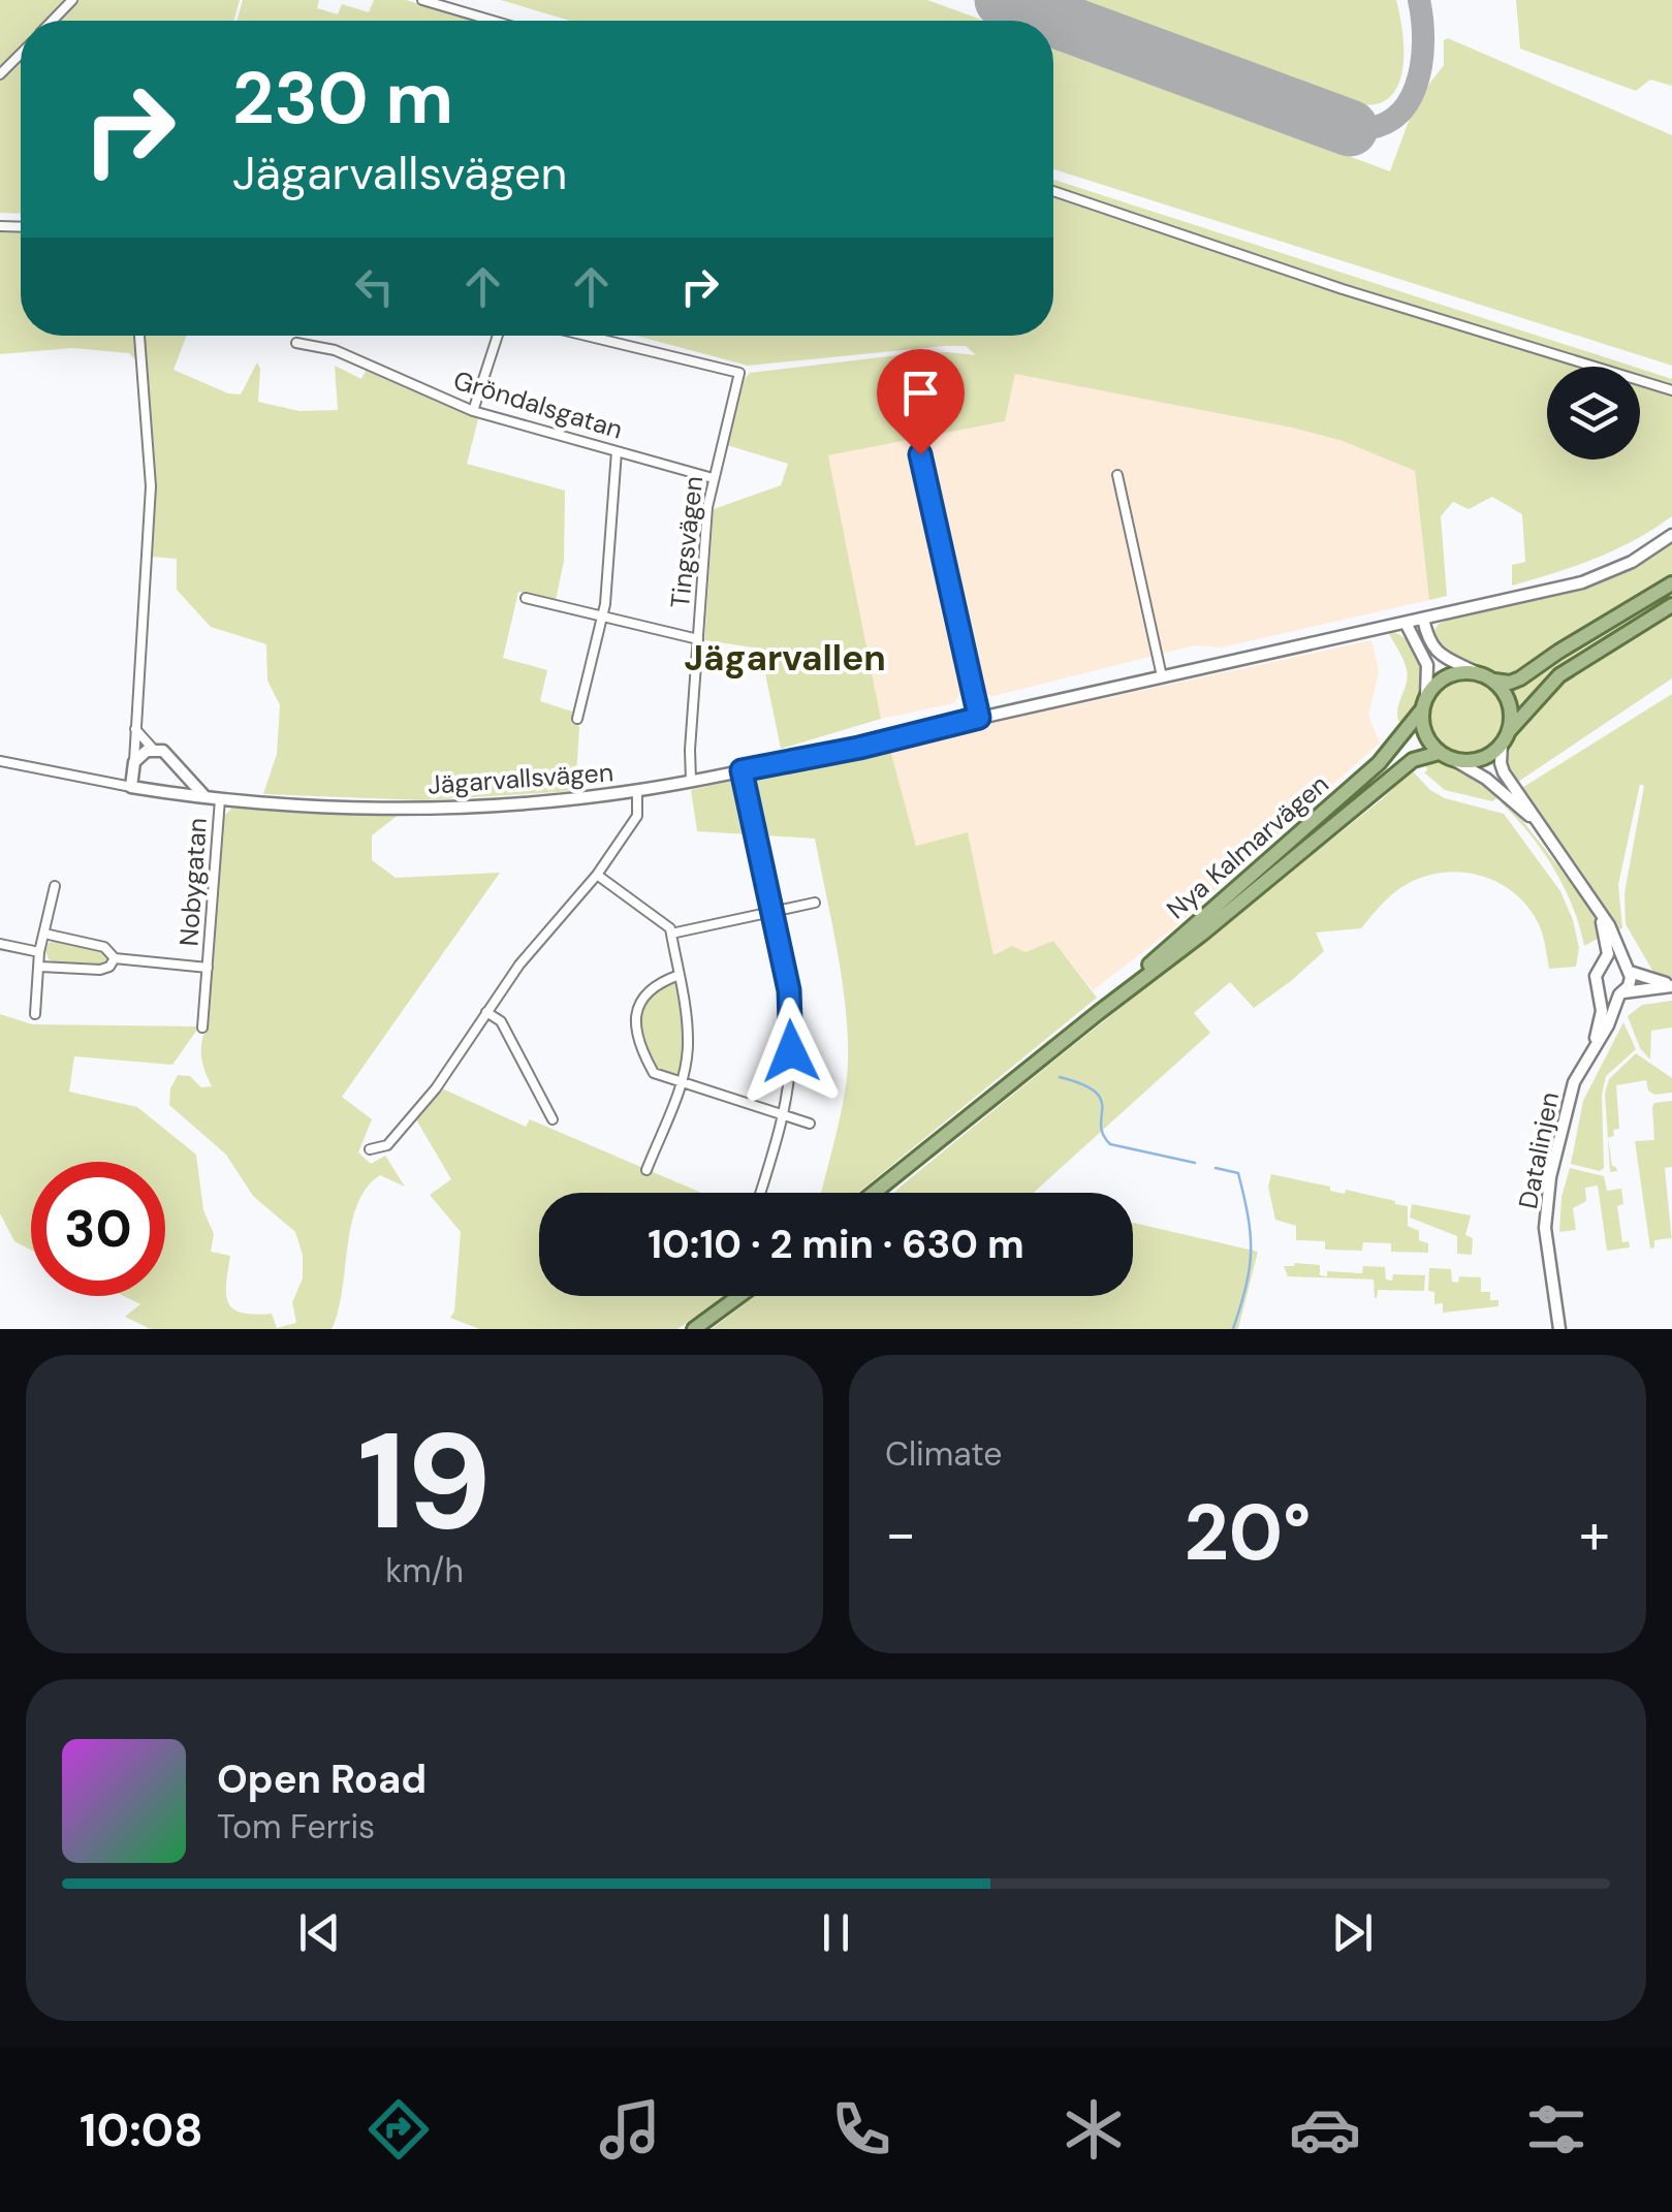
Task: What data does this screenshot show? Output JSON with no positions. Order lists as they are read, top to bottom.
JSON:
{
  "streets": {
    "main road": ["Nya Kalmarvägen"],
    "street": [
      "Gröndalsgatan",
      "Tingsvägen",
      "Jägarvallsvägen",
      "Nobygatan",
      "Datalinjen"
    ]
  },
  "crossings": [
    ["Gröndalsgatan", "Tingsvägen"],
    ["Tingsvägen", "Jägarvallsvägen"],
    ["Jägarvallsvägen", "Nobygatan"]
  ],
  "districts": ["Jägarvallen"],
  "page": {
    "turn": ["230 m", "Jägarvallsvägen"],
    "limit": "30",
    "trip": "10:10 · 2 min · 630 m",
    "tile": [
      ["19", "km/h"],
      "Climate"
    ],
    "heat": ["−", "20°", "+"],
    "song": ["Open Road", "Tom Ferris"],
    "tabs": "10:08"
  }
}
